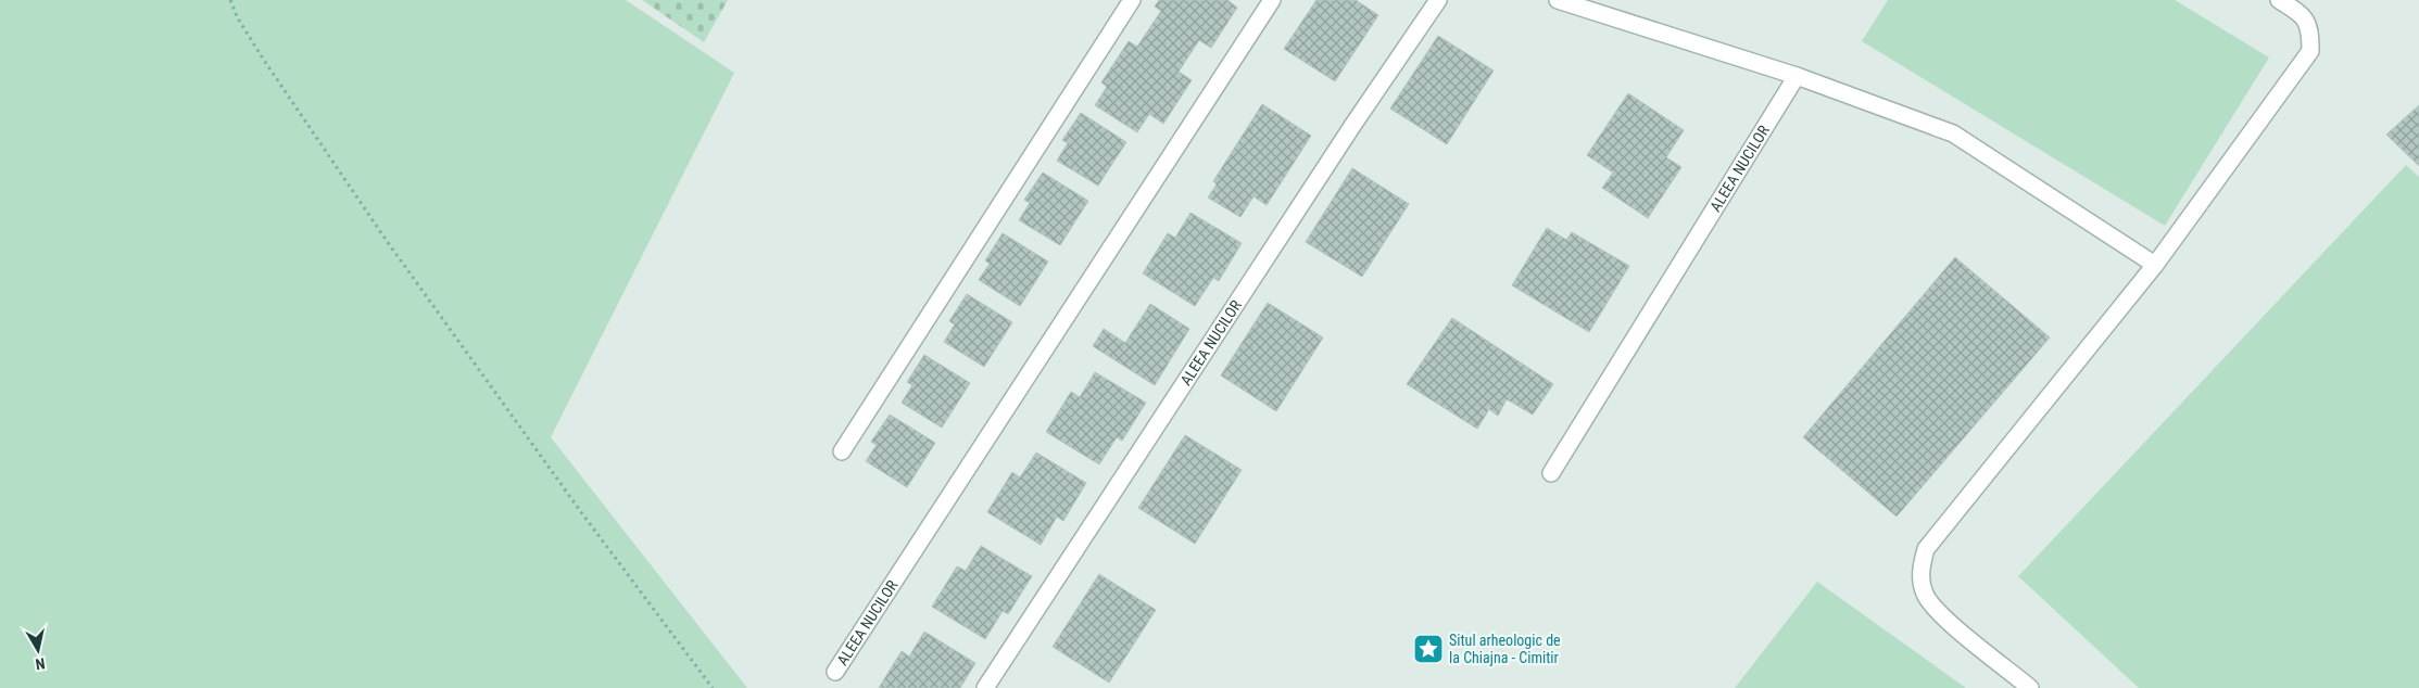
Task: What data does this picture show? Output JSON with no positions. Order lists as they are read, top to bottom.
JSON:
{
  "streets": {
    "street": ["ALEEA NUCILOR"]
  },
  "places": {
    "place": ["Situl arheologic de la Chiajna - Cimitir"]
  },
  "north": "bottom"
}
